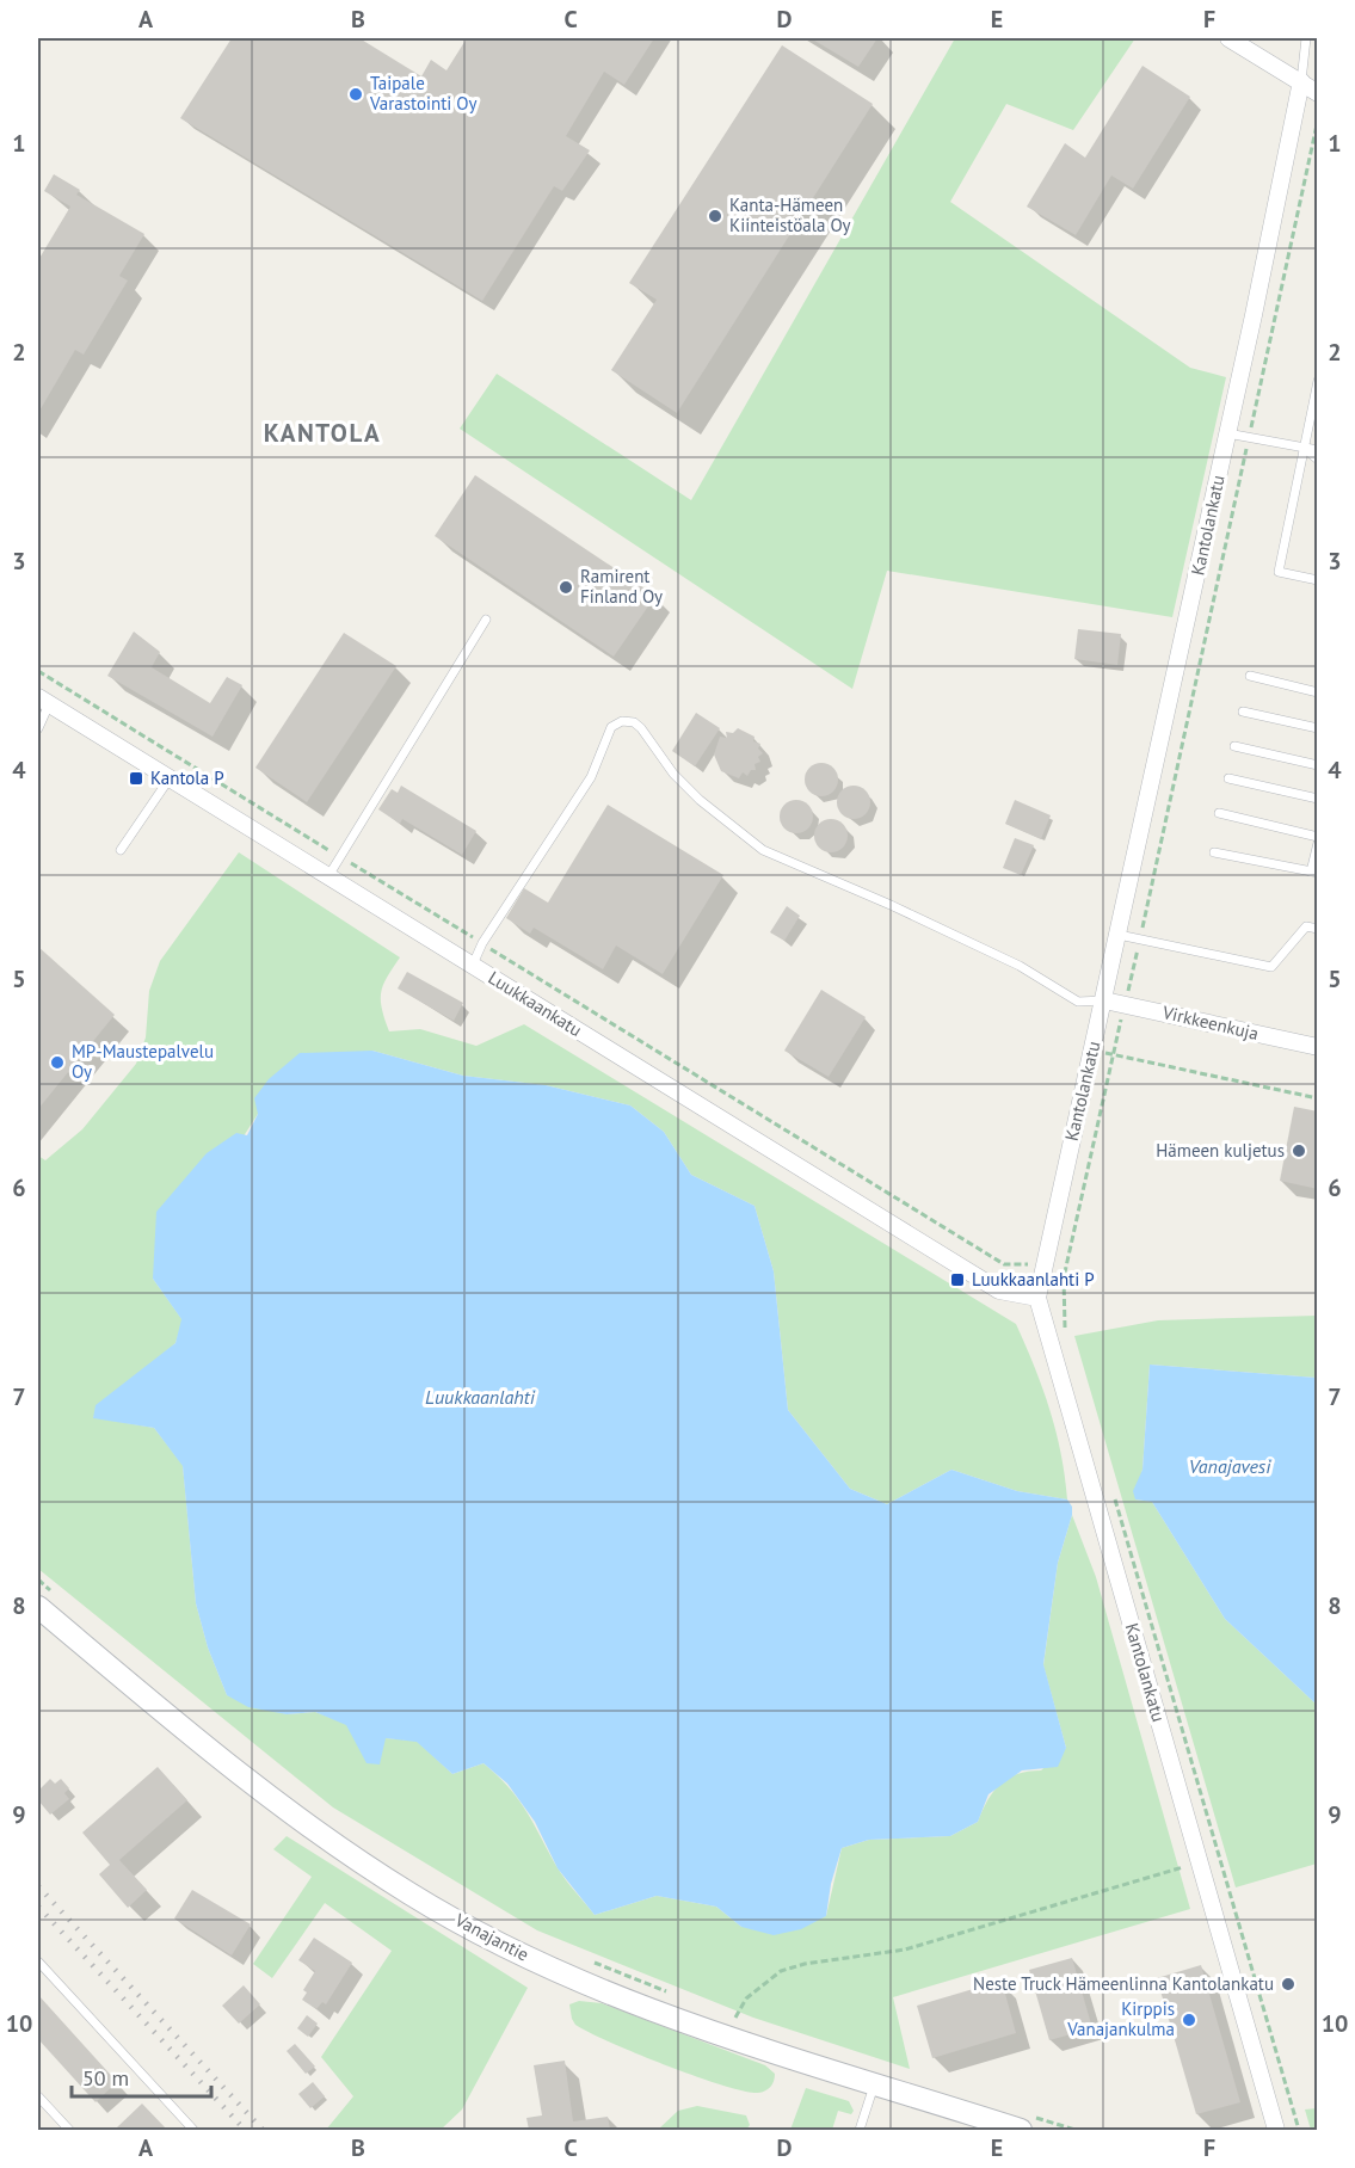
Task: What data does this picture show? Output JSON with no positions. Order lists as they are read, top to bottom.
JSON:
{
  "streets": {
    "street": [
      "Kantolankatu",
      "Luukkaankatu",
      "Virkkeenkuja",
      "Vanajantie"
    ]
  },
  "crossings": [
    ["Kantolankatu", "Luukkaankatu"],
    ["Kantolankatu", "Virkkeenkuja"]
  ],
  "districts": ["KANTOLA"],
  "water": ["Luukkaanlahti", "Vanajavesi"],
  "places": {
    "other": [
      "Taipale Varastointi Oy",
      "Kanta-Hämeen Kiinteistöala Oy",
      "Ramirent Finland Oy",
      "MP-Maustepalvelu Oy",
      "Hämeen kuljetus",
      "Neste Truck Hämeenlinna Kantolankatu",
      "Kirppis Vanajankulma"
    ],
    "transit": ["Kantola P", "Luukkaanlahti P"]
  },
  "scale_bar": "50 m",
  "grid": {
    "columns": [
      "A",
      "B",
      "C",
      "D",
      "E",
      "F"
    ],
    "rows": [
      "1",
      "2",
      "3",
      "4",
      "5",
      "6",
      "7",
      "8",
      "9",
      "10"
    ]
  }
}
